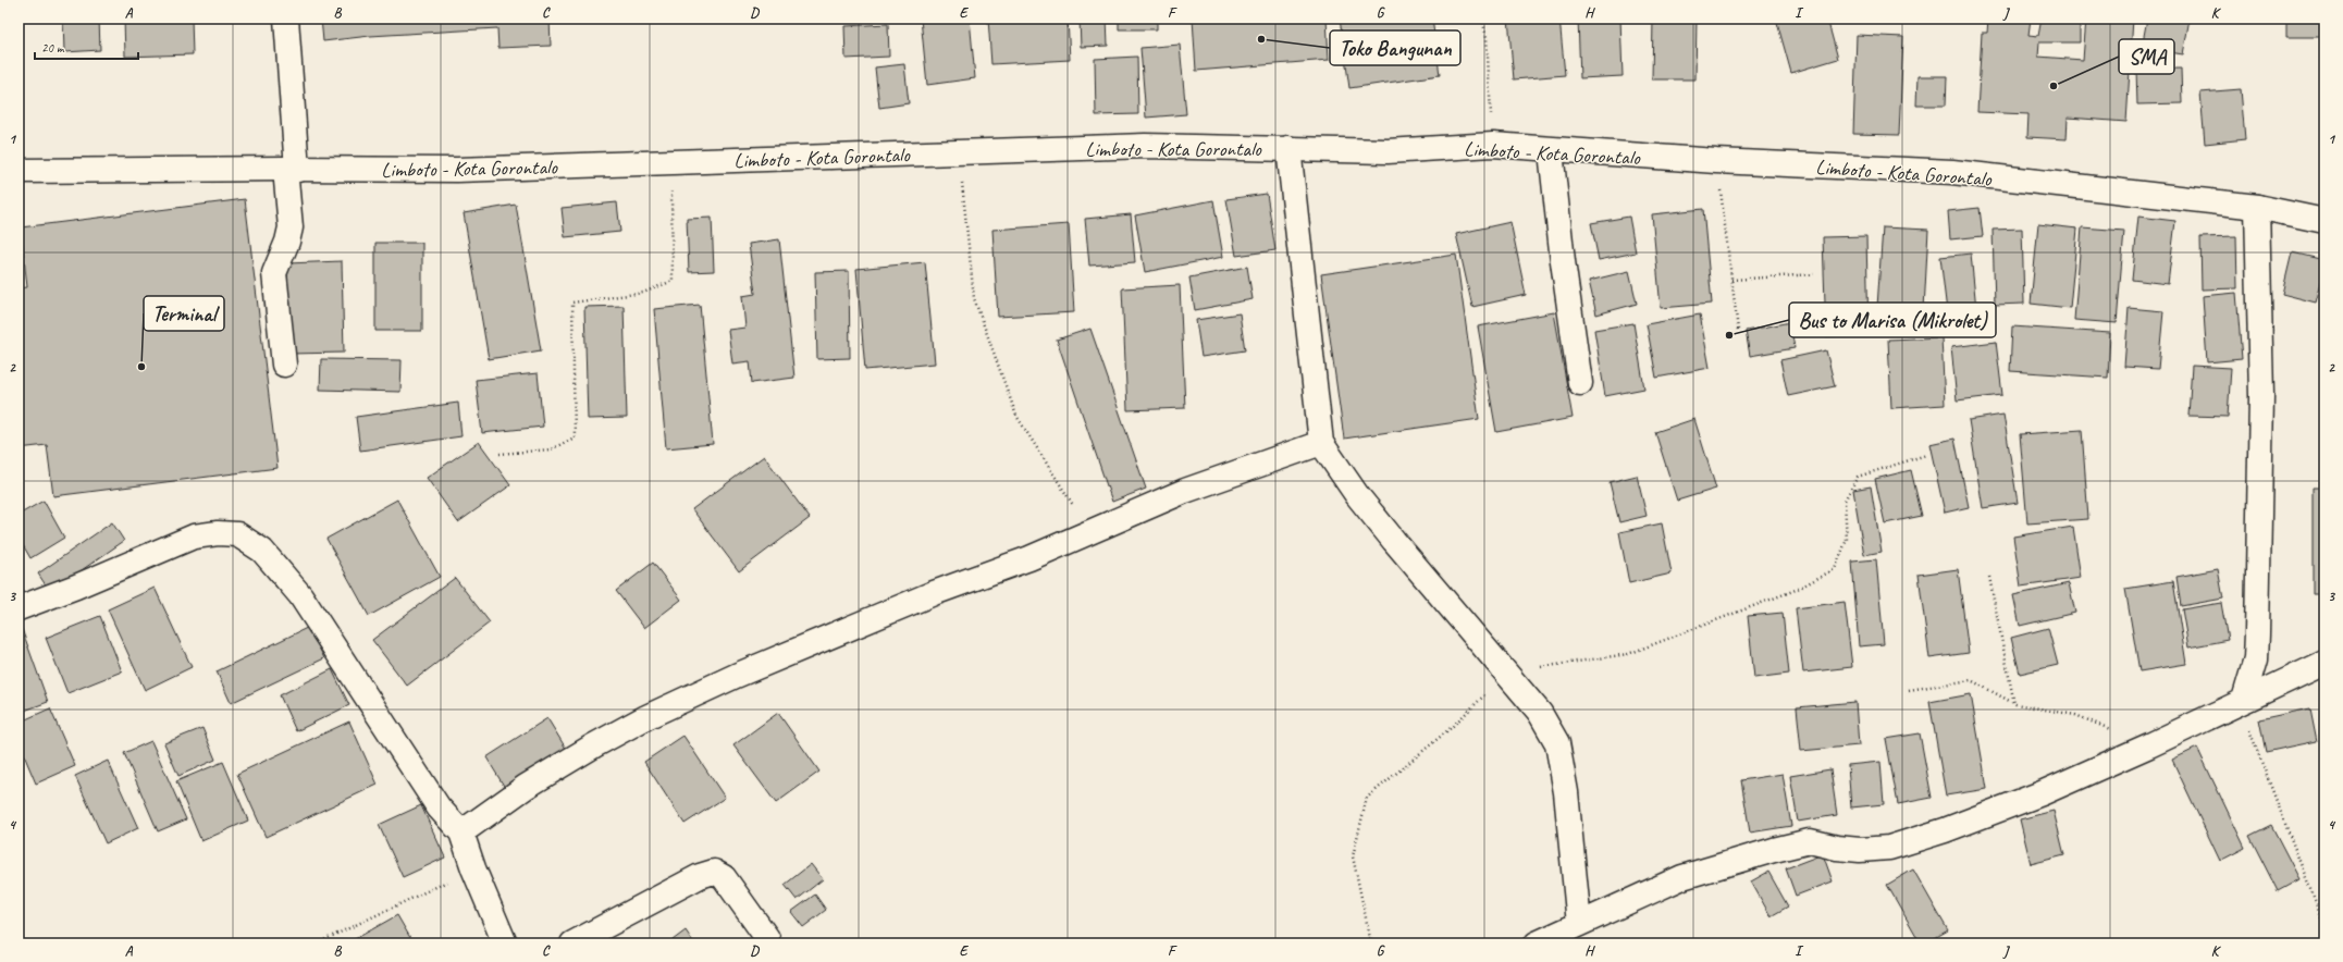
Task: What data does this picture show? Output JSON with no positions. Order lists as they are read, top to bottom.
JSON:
{
  "streets": {
    "main road": ["Limboto - Kota Gorontalo"]
  },
  "places": [
    "Toko Bangunan",
    "SMA",
    "Bus to Marisa (Mikrolet)",
    "Terminal"
  ],
  "scale_bar": "20 m",
  "grid": {
    "columns": [
      "A",
      "B",
      "C",
      "D",
      "E",
      "F",
      "G",
      "H",
      "I",
      "J",
      "K"
    ],
    "rows": [
      "1",
      "2",
      "3",
      "4"
    ]
  }
}
